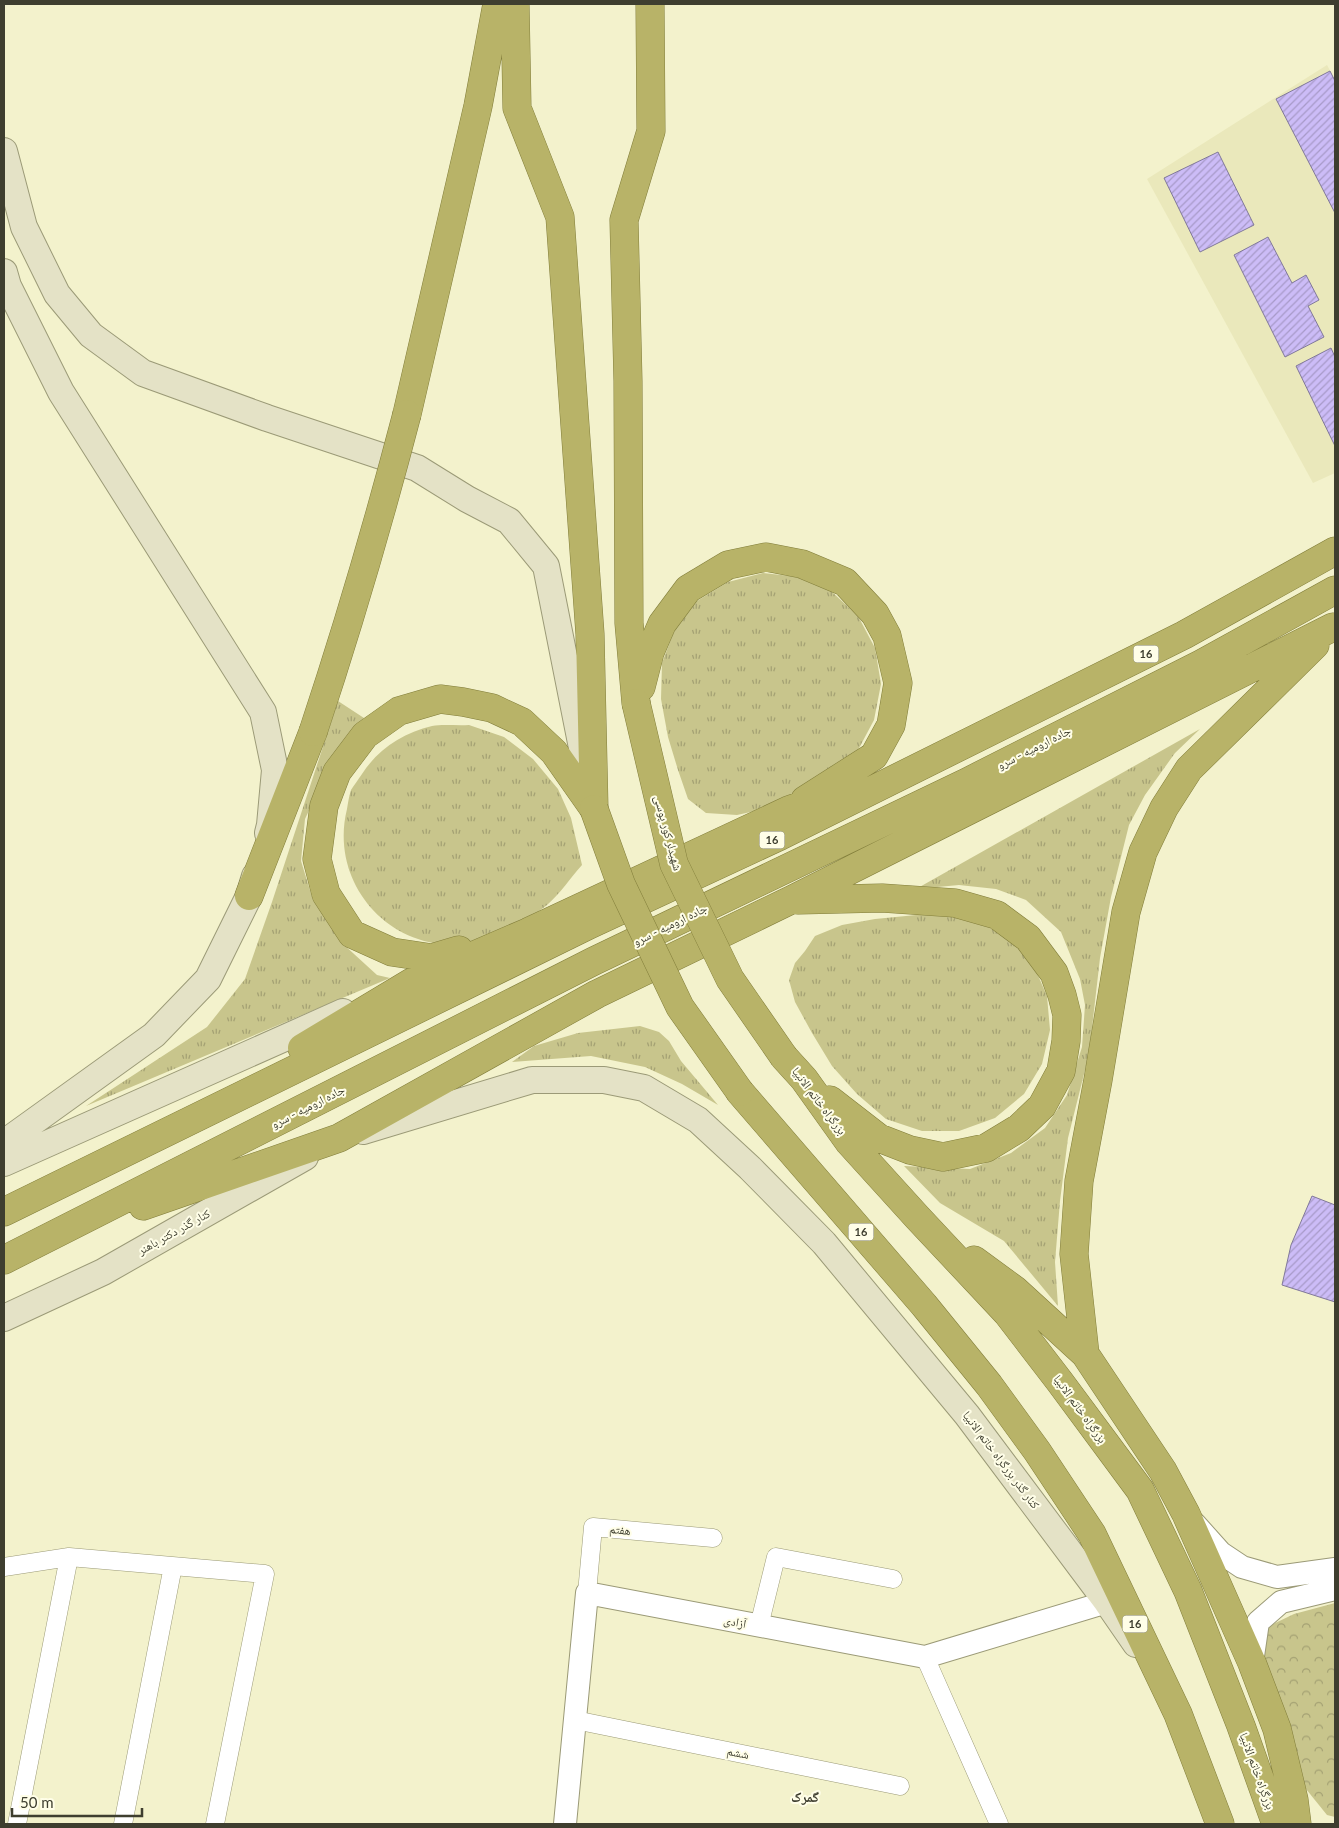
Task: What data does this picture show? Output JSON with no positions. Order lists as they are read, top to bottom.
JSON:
{
  "streets": {
    "highway": [
      "16",
      "جاده ارومیه - سرو",
      "شهیدلر کور پوسی",
      "بزرگراه خاتم الانبیا"
    ],
    "main road": ["کنار گذر دکتر باهنر", "کنار گذر بزرگراه خاتم الانبیا"],
    "street": ["هفتم", "آزادی", "ششم"]
  },
  "crossings": [
    ["16", "کنار گذر بزرگراه خاتم الانبیا"],
    ["شهیدلر کور پوسی", "بزرگراه خاتم الانبیا"],
    ["کنار گذر دکتر باهنر", "کنار گذر بزرگراه خاتم الانبیا"],
    ["کنار گذر بزرگراه خاتم الانبیا", "آزادی"],
    ["هفتم", "آزادی"]
  ],
  "districts": ["گمرک"],
  "scale_bar": "50 m"
}
